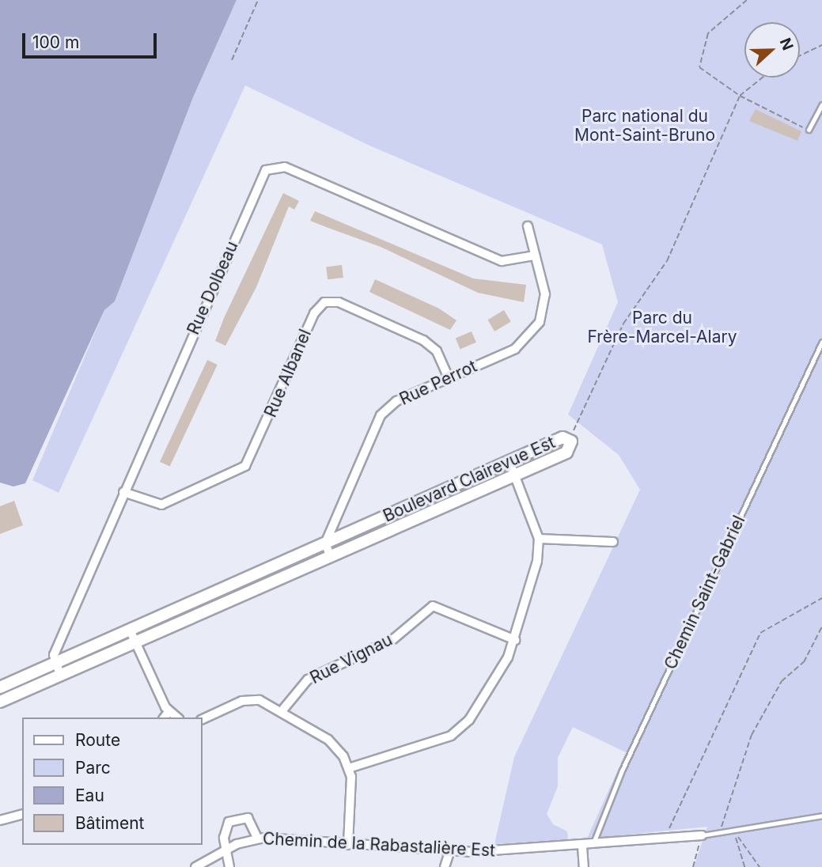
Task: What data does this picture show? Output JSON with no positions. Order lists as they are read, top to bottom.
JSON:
{
  "streets": {
    "street": [
      "Rue Dolbeau",
      "Rue Albanel",
      "Rue Perrot",
      "Boulevard Clairevue Est",
      "Rue Vignau",
      "Chemin de la Rabastalière Est"
    ],
    "lane": ["Chemin Saint-Gabriel"]
  },
  "crossings": [
    ["Rue Dolbeau", "Rue Albanel"],
    ["Rue Dolbeau", "Rue Perrot"],
    ["Rue Dolbeau", "Boulevard Clairevue Est"],
    ["Rue Albanel", "Rue Perrot"],
    ["Rue Perrot", "Boulevard Clairevue Est"],
    ["Chemin Saint-Gabriel", "Chemin de la Rabastalière Est"]
  ],
  "parks": ["Parc national du Mont-Saint-Bruno", "Parc du Frère-Marcel-Alary"],
  "legend": [
    "Route",
    "Parc",
    "Eau",
    "Bâtiment"
  ],
  "scale_bar": "100 m",
  "north": "right"
}
